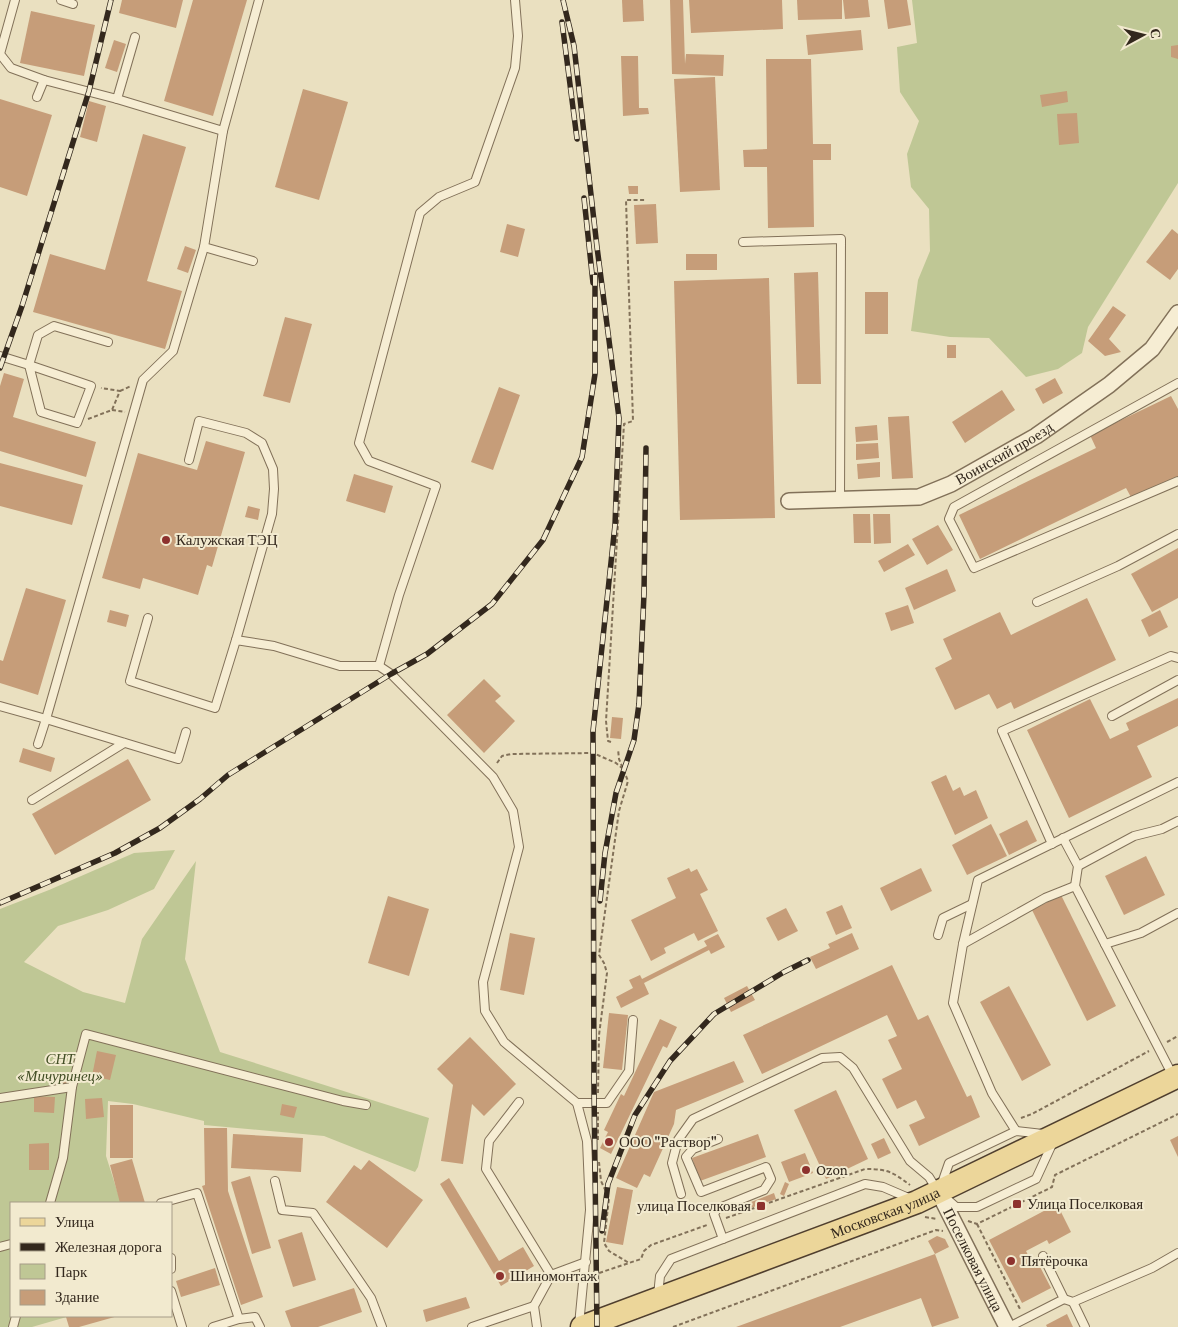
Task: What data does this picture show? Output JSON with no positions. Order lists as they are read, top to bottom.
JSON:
{
  "streets": {
    "main road": ["Московская улица"],
    "street": ["Воинский проезд", "Поселковая улица"]
  },
  "crossings": [
    ["Московская улица", "Поселковая улица"]
  ],
  "parks": ["СНТ «Мичуринец»"],
  "places": {
    "other": [
      "Калужская ТЭЦ",
      "ООО \"Раствор\"",
      "Ozon",
      "Пятёрочка",
      "Шиномонтаж"
    ],
    "transit": ["Улица Поселковая", "улица Поселковая"]
  },
  "legend": [
    "Улица",
    "Железная дорога",
    "Парк",
    "Здание"
  ],
  "north": "right"
}
